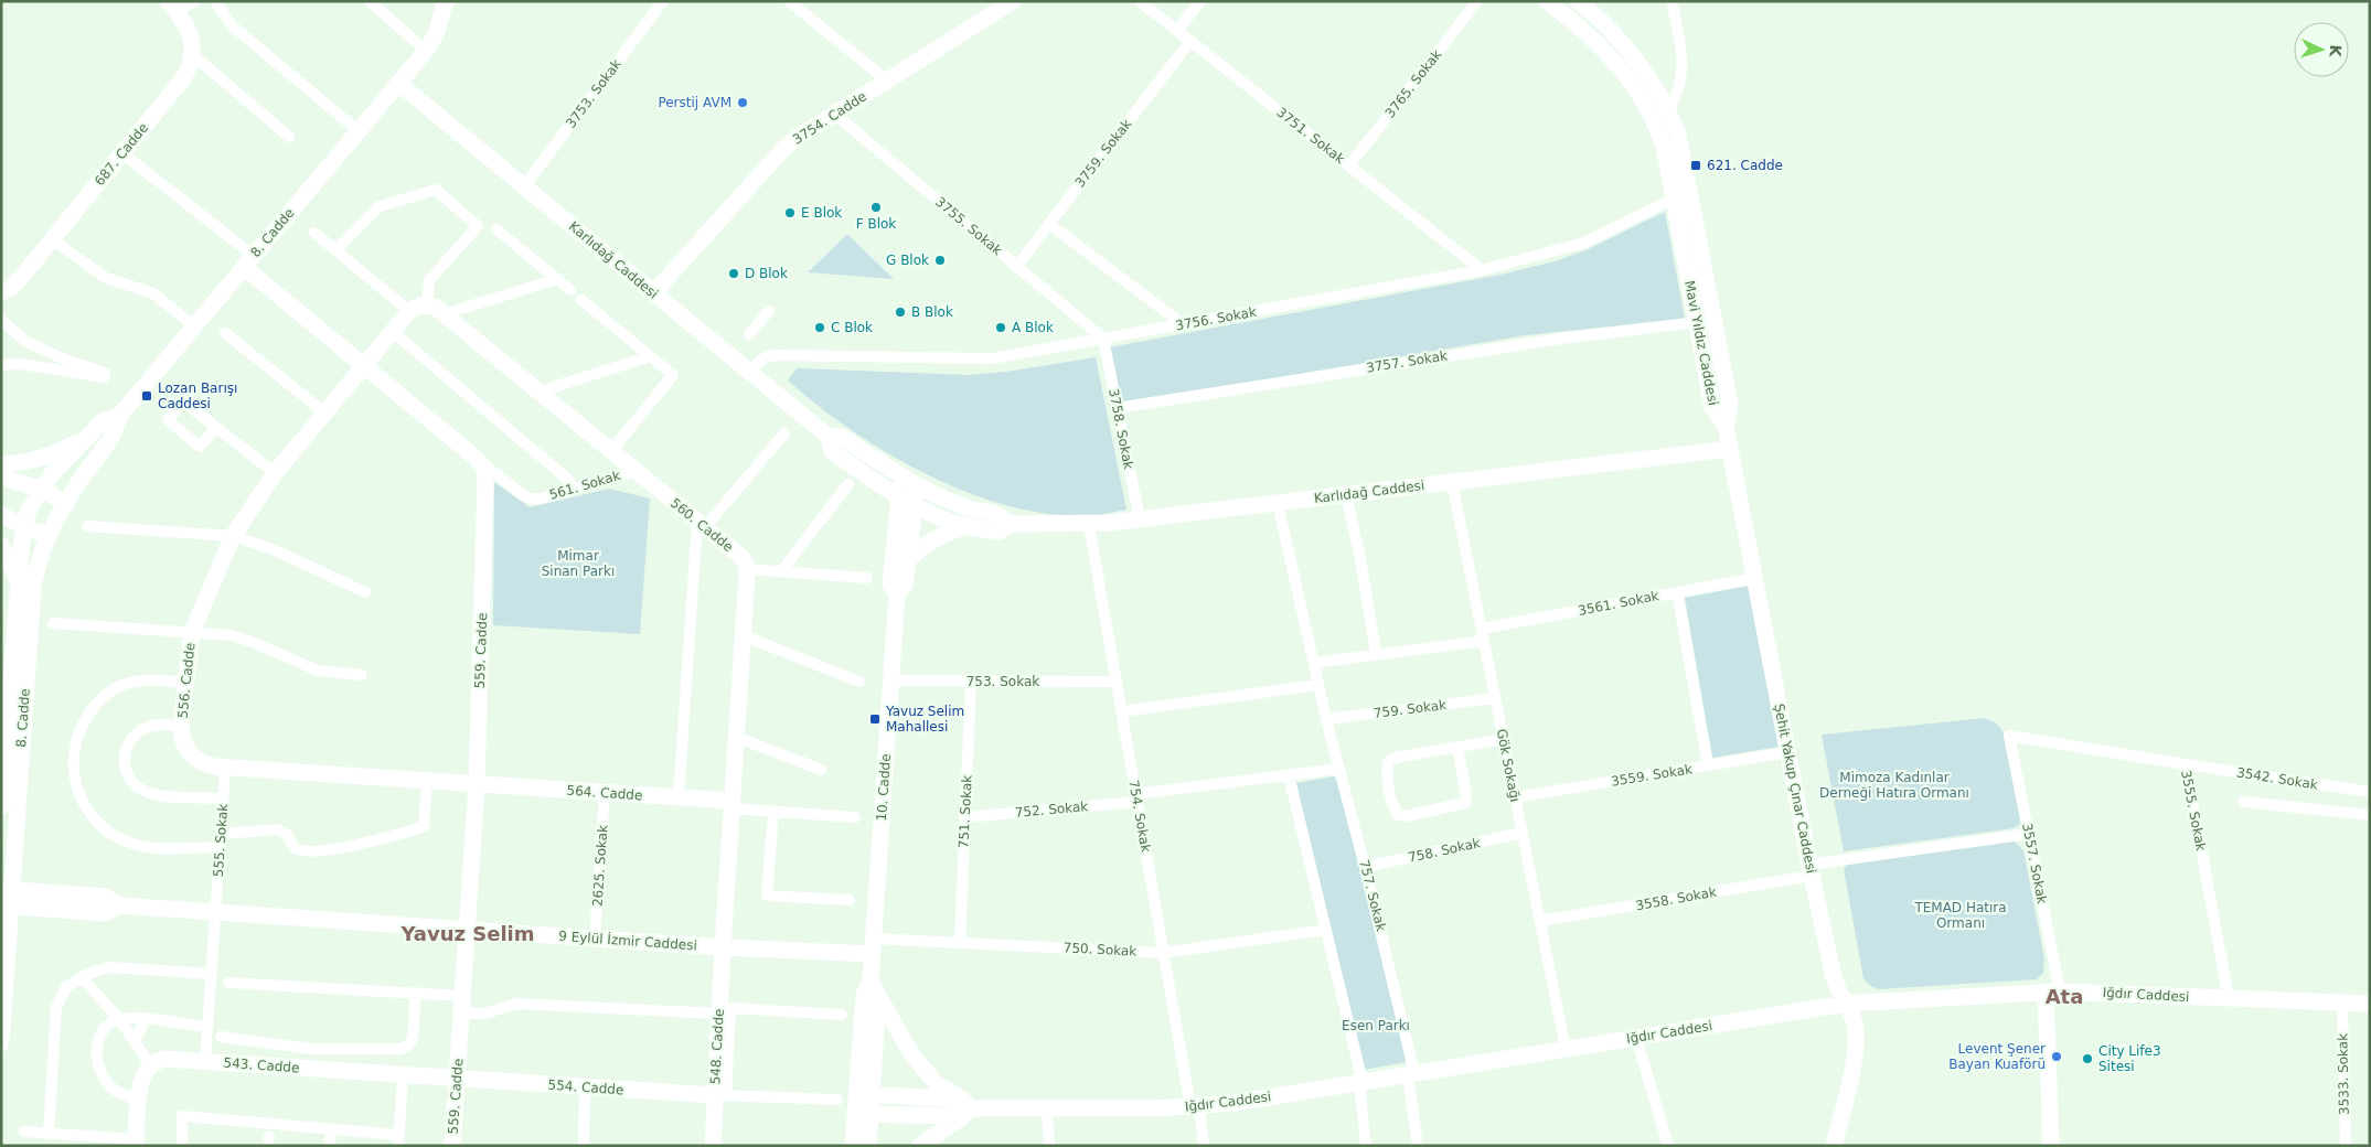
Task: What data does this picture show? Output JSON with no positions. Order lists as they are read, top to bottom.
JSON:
{
  "streets": {
    "main road": [
      "3754. Cadde",
      "687. Cadde",
      "8. Cadde",
      "Karlıdağ Caddesi",
      "Mavi Yıldız Caddesi",
      "560. Cadde",
      "559. Cadde",
      "556. Cadde",
      "10. Cadde",
      "Şehit Yakup Çınar Caddesi",
      "564. Cadde",
      "9 Eylül İzmir Caddesi",
      "Iğdır Caddesi",
      "548. Cadde",
      "543. Cadde",
      "554. Cadde"
    ],
    "street": [
      "3765. Sokak",
      "3753. Sokak",
      "3751. Sokak",
      "3759. Sokak",
      "3755. Sokak",
      "3756. Sokak",
      "3757. Sokak",
      "3758. Sokak",
      "561. Sokak",
      "3561. Sokak",
      "753. Sokak",
      "759. Sokak",
      "Gök Sokağı",
      "3559. Sokak",
      "3542. Sokak",
      "752. Sokak",
      "3555. Sokak",
      "751. Sokak",
      "754. Sokak",
      "555. Sokak",
      "758. Sokak",
      "3557. Sokak",
      "2625. Sokak",
      "757. Sokak",
      "3558. Sokak",
      "750. Sokak",
      "3533. Sokak"
    ]
  },
  "crossings": [
    ["3765. Sokak", "3751. Sokak"],
    ["3753. Sokak", "Karlıdağ Caddesi"],
    ["3754. Cadde", "3755. Sokak"],
    ["3754. Cadde", "Karlıdağ Caddesi"],
    ["3751. Sokak", "3759. Sokak"],
    ["3751. Sokak", "3756. Sokak"],
    ["3759. Sokak", "3755. Sokak"],
    ["3755. Sokak", "3756. Sokak"],
    ["3755. Sokak", "3758. Sokak"],
    ["8. Cadde", "Karlıdağ Caddesi"],
    ["8. Cadde", "9 Eylül İzmir Caddesi"],
    ["Karlıdağ Caddesi", "3756. Sokak"],
    ["Karlıdağ Caddesi", "3758. Sokak"],
    ["Karlıdağ Caddesi", "Gök Sokağı"],
    ["Karlıdağ Caddesi", "10. Cadde"],
    ["Karlıdağ Caddesi", "Şehit Yakup Çınar Caddesi"],
    ["Karlıdağ Caddesi", "754. Sokak"],
    ["Karlıdağ Caddesi", "757. Sokak"],
    ["3756. Sokak", "Mavi Yıldız Caddesi"],
    ["3756. Sokak", "3758. Sokak"],
    ["Mavi Yıldız Caddesi", "3757. Sokak"],
    ["Mavi Yıldız Caddesi", "Şehit Yakup Çınar Caddesi"],
    ["3757. Sokak", "3758. Sokak"],
    ["561. Sokak", "560. Cadde"],
    ["561. Sokak", "559. Cadde"],
    ["3561. Sokak", "Gök Sokağı"],
    ["3561. Sokak", "Şehit Yakup Çınar Caddesi"],
    ["3561. Sokak", "757. Sokak"],
    ["559. Cadde", "556. Cadde"],
    ["559. Cadde", "564. Cadde"],
    ["559. Cadde", "9 Eylül İzmir Caddesi"],
    ["559. Cadde", "543. Cadde"],
    ["559. Cadde", "554. Cadde"],
    ["556. Cadde", "564. Cadde"],
    ["556. Cadde", "555. Sokak"],
    ["753. Sokak", "10. Cadde"],
    ["753. Sokak", "751. Sokak"],
    ["753. Sokak", "754. Sokak"],
    ["759. Sokak", "Gök Sokağı"],
    ["759. Sokak", "757. Sokak"],
    ["Gök Sokağı", "3559. Sokak"],
    ["Gök Sokağı", "758. Sokak"],
    ["Gök Sokağı", "3558. Sokak"],
    ["Gök Sokağı", "Iğdır Caddesi"],
    ["3559. Sokak", "Şehit Yakup Çınar Caddesi"],
    ["3542. Sokak", "3555. Sokak"],
    ["10. Cadde", "9 Eylül İzmir Caddesi"],
    ["10. Cadde", "750. Sokak"],
    ["10. Cadde", "Iğdır Caddesi"],
    ["Şehit Yakup Çınar Caddesi", "3558. Sokak"],
    ["Şehit Yakup Çınar Caddesi", "Iğdır Caddesi"],
    ["564. Cadde", "2625. Sokak"],
    ["752. Sokak", "751. Sokak"],
    ["752. Sokak", "754. Sokak"],
    ["752. Sokak", "757. Sokak"],
    ["3555. Sokak", "3557. Sokak"],
    ["3555. Sokak", "Iğdır Caddesi"],
    ["751. Sokak", "750. Sokak"],
    ["754. Sokak", "750. Sokak"],
    ["754. Sokak", "Iğdır Caddesi"],
    ["555. Sokak", "9 Eylül İzmir Caddesi"],
    ["555. Sokak", "543. Cadde"],
    ["758. Sokak", "757. Sokak"],
    ["3557. Sokak", "3558. Sokak"],
    ["3557. Sokak", "Iğdır Caddesi"],
    ["2625. Sokak", "9 Eylül İzmir Caddesi"],
    ["757. Sokak", "Iğdır Caddesi"],
    ["9 Eylül İzmir Caddesi", "750. Sokak"],
    ["9 Eylül İzmir Caddesi", "548. Cadde"],
    ["Iğdır Caddesi", "3533. Sokak"],
    ["548. Cadde", "554. Cadde"],
    ["543. Cadde", "554. Cadde"]
  ],
  "districts": ["Yavuz Selim", "Ata"],
  "parks": [
    "Mimar Sinan Parkı",
    "Mimoza Kadınlar Derneği Hatıra Ormanı",
    "TEMAD Hatıra Ormanı",
    "Esen Parkı"
  ],
  "places": {
    "other": [
      "Perstij AVM",
      "F Blok",
      "E Blok",
      "G Blok",
      "D Blok",
      "B Blok",
      "C Blok",
      "A Blok",
      "Levent Şener Bayan Kuaförü",
      "City Life3 Sitesi"
    ],
    "transit": ["621. Cadde", "Lozan Barışı Caddesi", "Yavuz Selim Mahallesi"]
  },
  "north": "right"
}
